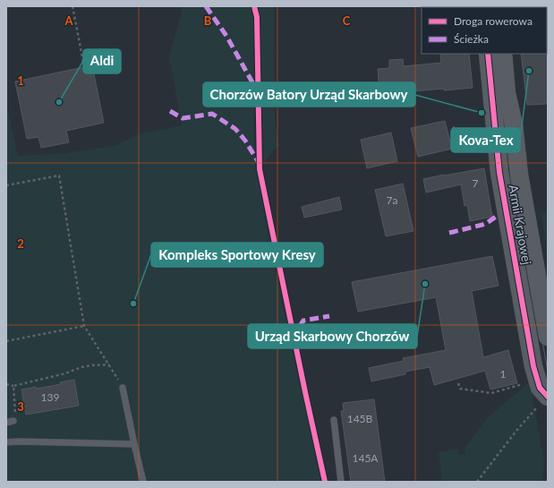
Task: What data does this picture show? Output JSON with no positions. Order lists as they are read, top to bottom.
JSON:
{
  "streets": {
    "street": ["Armii Krajowej"]
  },
  "places": [
    "Kova-Tex",
    "Aldi",
    "Chorzów Batory Urząd Skarbowy",
    "Urząd Skarbowy Chorzów",
    "Kompleks Sportowy Kresy"
  ],
  "house_numbers": [
    "7",
    "7a",
    "1",
    "139",
    "145B",
    "145A"
  ],
  "legend": ["Droga rowerowa", "Ścieżka"],
  "grid": {
    "columns": ["A", "B", "C"],
    "rows": ["1", "2", "3"]
  }
}
